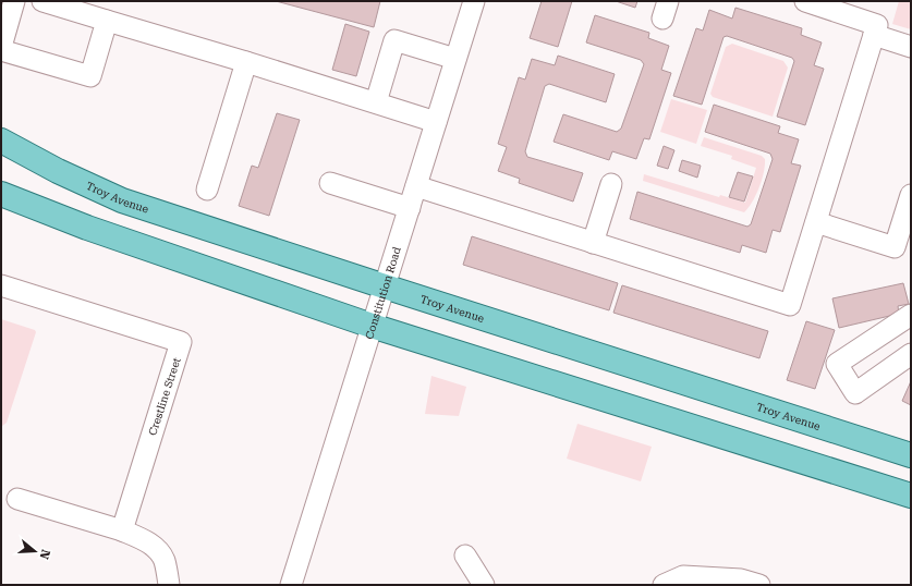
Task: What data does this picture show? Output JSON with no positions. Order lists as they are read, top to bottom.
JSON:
{
  "streets": {
    "main road": ["Troy Avenue"],
    "street": ["Constitution Road", "Crestline Street"]
  },
  "crossings": [
    ["Troy Avenue", "Constitution Road"]
  ],
  "north": "right"
}
